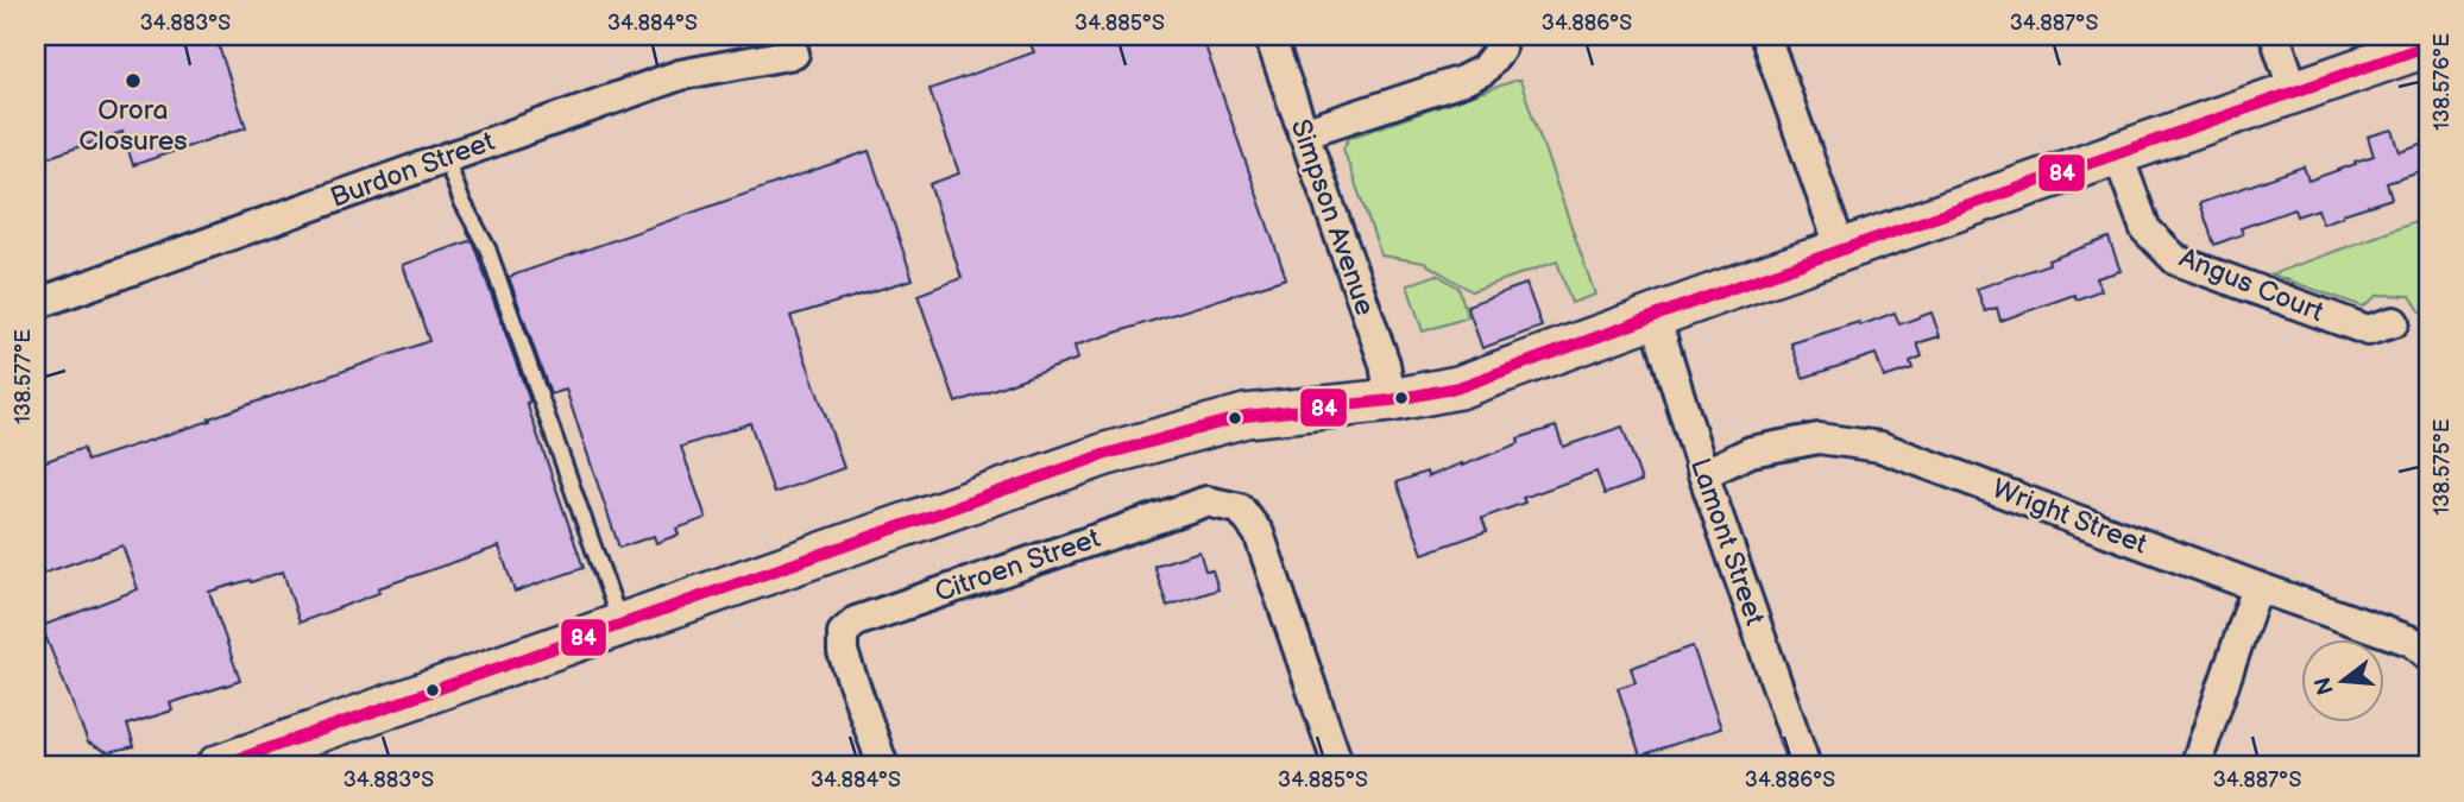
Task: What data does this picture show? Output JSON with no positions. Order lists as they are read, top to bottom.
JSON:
{
  "streets": {
    "street": [
      "Burdon Street",
      "Simpson Avenue",
      "Angus Court",
      "Wright Street",
      "Lamont Street",
      "Citroen Street"
    ]
  },
  "crossings": [
    ["Wright Street", "Lamont Street"]
  ],
  "places": ["Orora Closures"],
  "lines": ["transit line 84"],
  "north": "left",
  "coordinates": [
    "34.883°S",
    "34.884°S",
    "34.885°S",
    "34.886°S",
    "34.887°S",
    "138.576°E",
    "138.577°E",
    "138.575°E"
  ]
}
